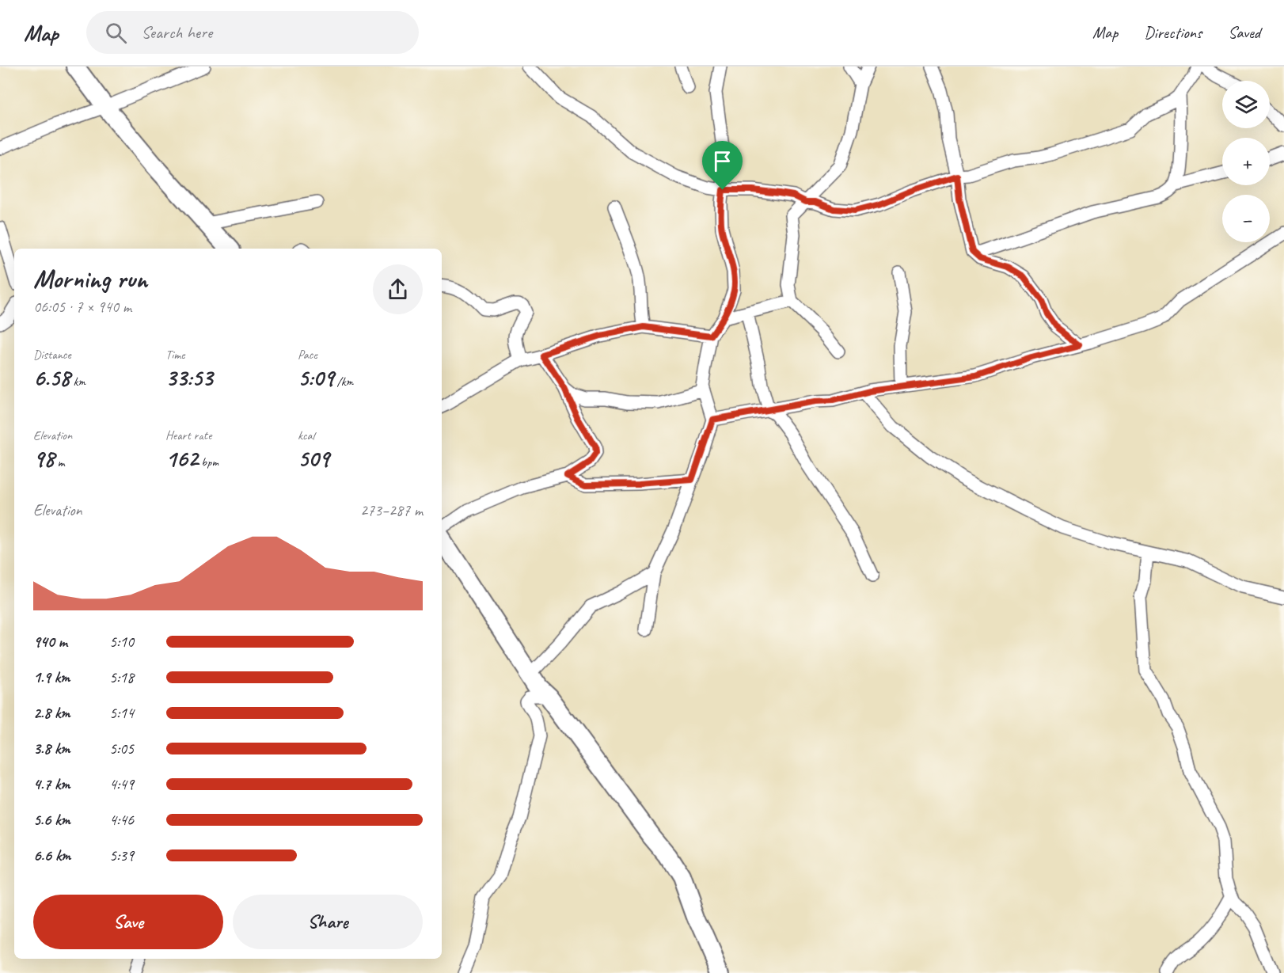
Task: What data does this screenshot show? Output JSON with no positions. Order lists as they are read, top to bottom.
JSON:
{
  "page": {
    "header": "Map",
    "search": "Search here",
    "nav": ["Map", "Directions", "Saved"],
    "map_buttons": ["+", "−"],
    "heading": ["Morning run", "06:05 · 7 × 940 m"],
    "stats": [
      ["Distance", "6.58 km"],
      ["Time", "33:53"],
      ["Pace", "5:09 /km"],
      ["Elevation", "98 m"],
      ["Heart rate", "162 bpm"],
      ["kcal", "509"]
    ],
    "chart": ["Elevation", "273–287 m"],
    "list": [
      {
        "name": "940 m",
        "note": "5:10"
      },
      {
        "name": "1.9 km",
        "note": "5:18"
      },
      {
        "name": "2.8 km",
        "note": "5:14"
      },
      {
        "name": "3.8 km",
        "note": "5:05"
      },
      {
        "name": "4.7 km",
        "note": "4:49"
      },
      {
        "name": "5.6 km",
        "note": "4:46"
      },
      {
        "name": "6.6 km",
        "note": "5:39"
      }
    ],
    "buttons": ["Save", "Share"]
  }
}
